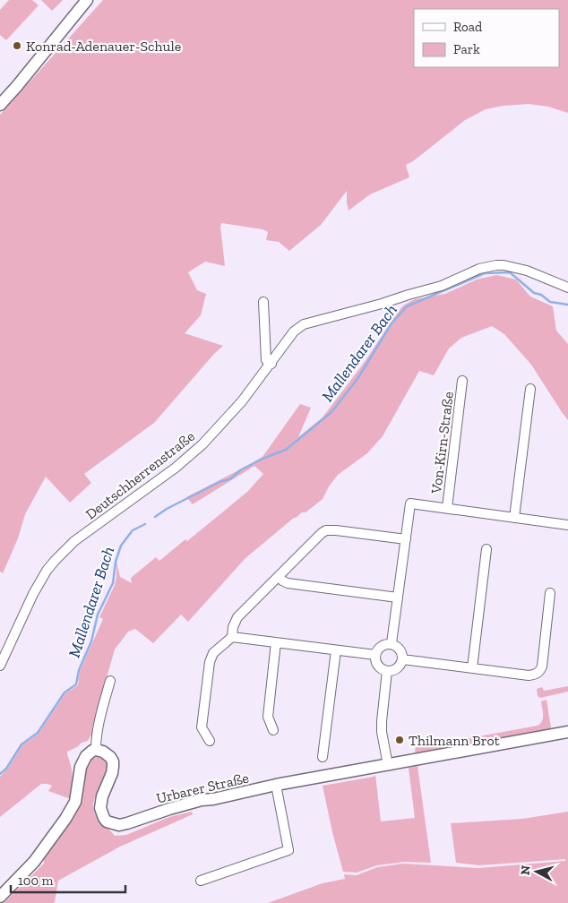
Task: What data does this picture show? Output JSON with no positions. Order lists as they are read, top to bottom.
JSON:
{
  "streets": {
    "street": ["Von-Kirn-Straße", "Deutschherrenstraße", "Urbarer Straße"]
  },
  "water": ["Mallendarer Bach"],
  "places": ["Konrad-Adenauer-Schule", "Thilmann Brot"],
  "legend": ["Road", "Park"],
  "scale_bar": "100 m",
  "north": "left"
}
